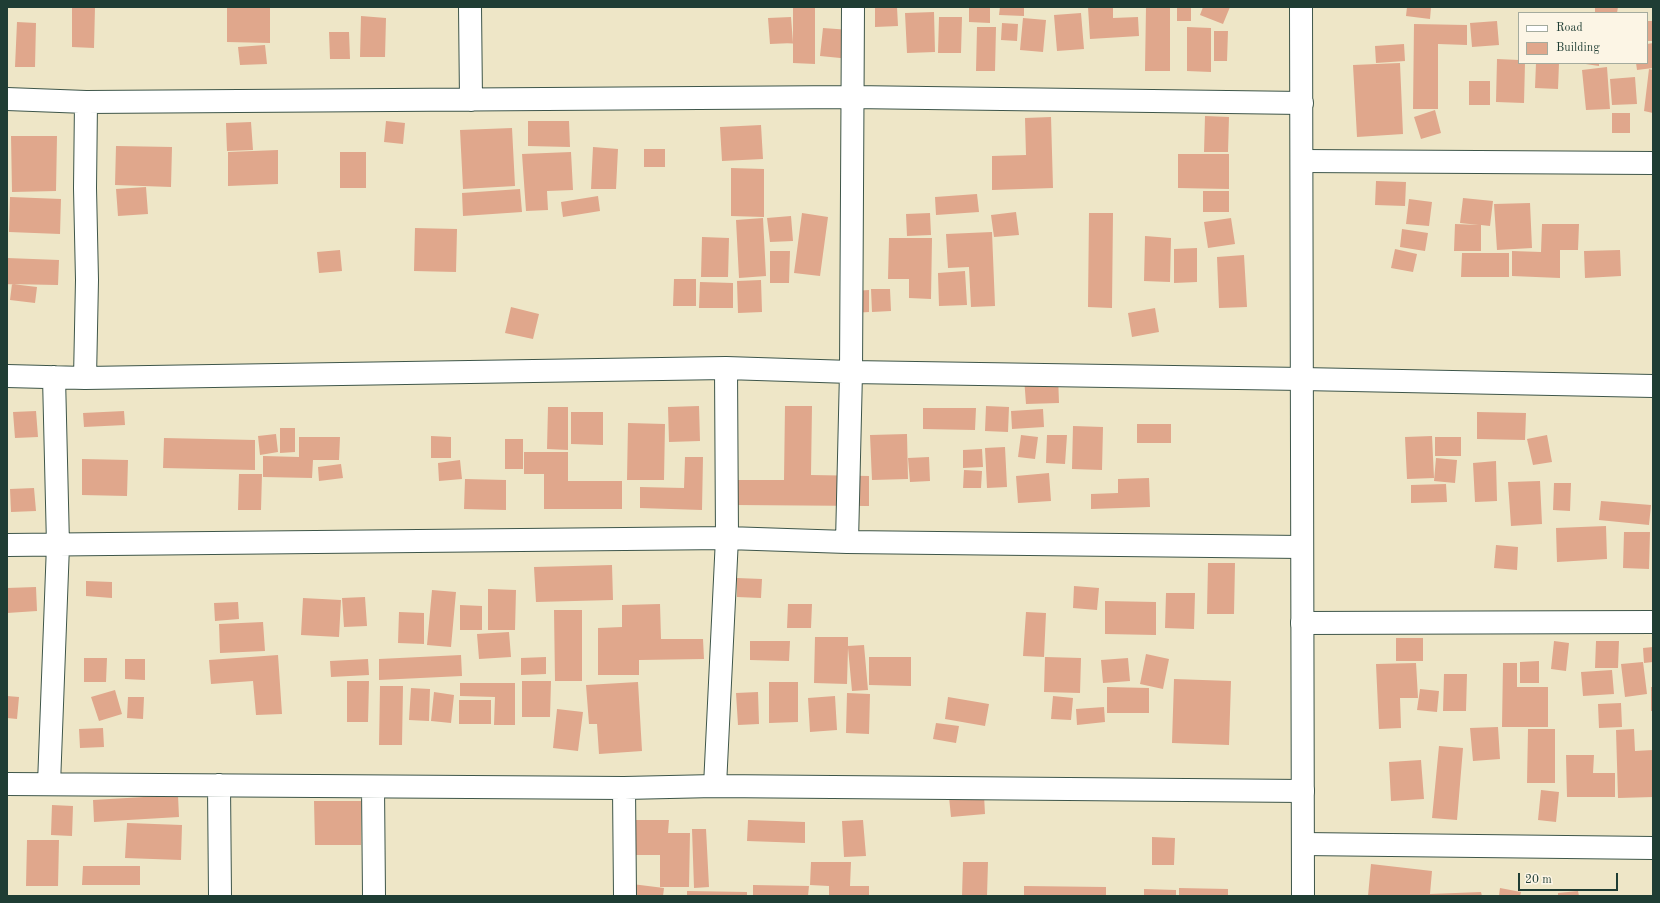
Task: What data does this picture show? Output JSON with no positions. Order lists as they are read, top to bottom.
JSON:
{
  "legend": ["Road", "Building"],
  "scale_bar": "20 m"
}
